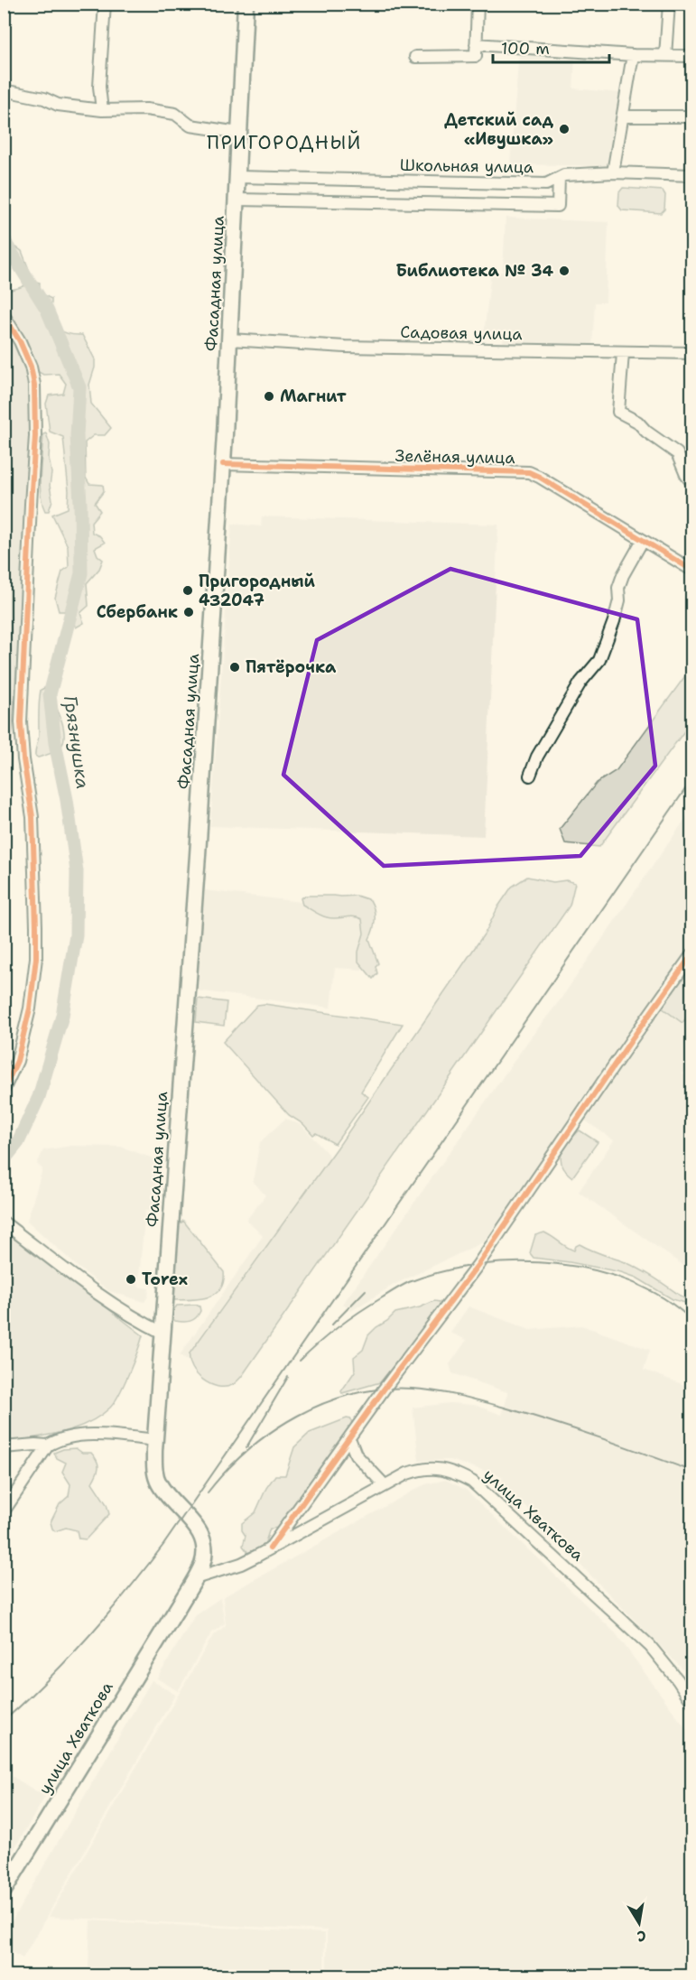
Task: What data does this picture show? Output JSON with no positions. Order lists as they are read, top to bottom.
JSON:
{
  "streets": {
    "main road": ["Фасадная улица", "улица Хваткова"],
    "street": ["Школьная улица", "Садовая улица", "Зелёная улица"]
  },
  "crossings": [
    ["Школьная улица", "Фасадная улица"],
    ["Фасадная улица", "Садовая улица"],
    ["Фасадная улица", "Зелёная улица"],
    ["Фасадная улица", "улица Хваткова"]
  ],
  "districts": ["ПРИГОРОДНЫЙ"],
  "water": ["Грязнушка"],
  "places": [
    "Детский сад «Ивушка»",
    "Библиотека № 34",
    "Магнит",
    "Пригородный 432047",
    "Сбербанк",
    "Пятёрочка",
    "Torex"
  ],
  "scale_bar": "100 m",
  "north": "bottom"
}
